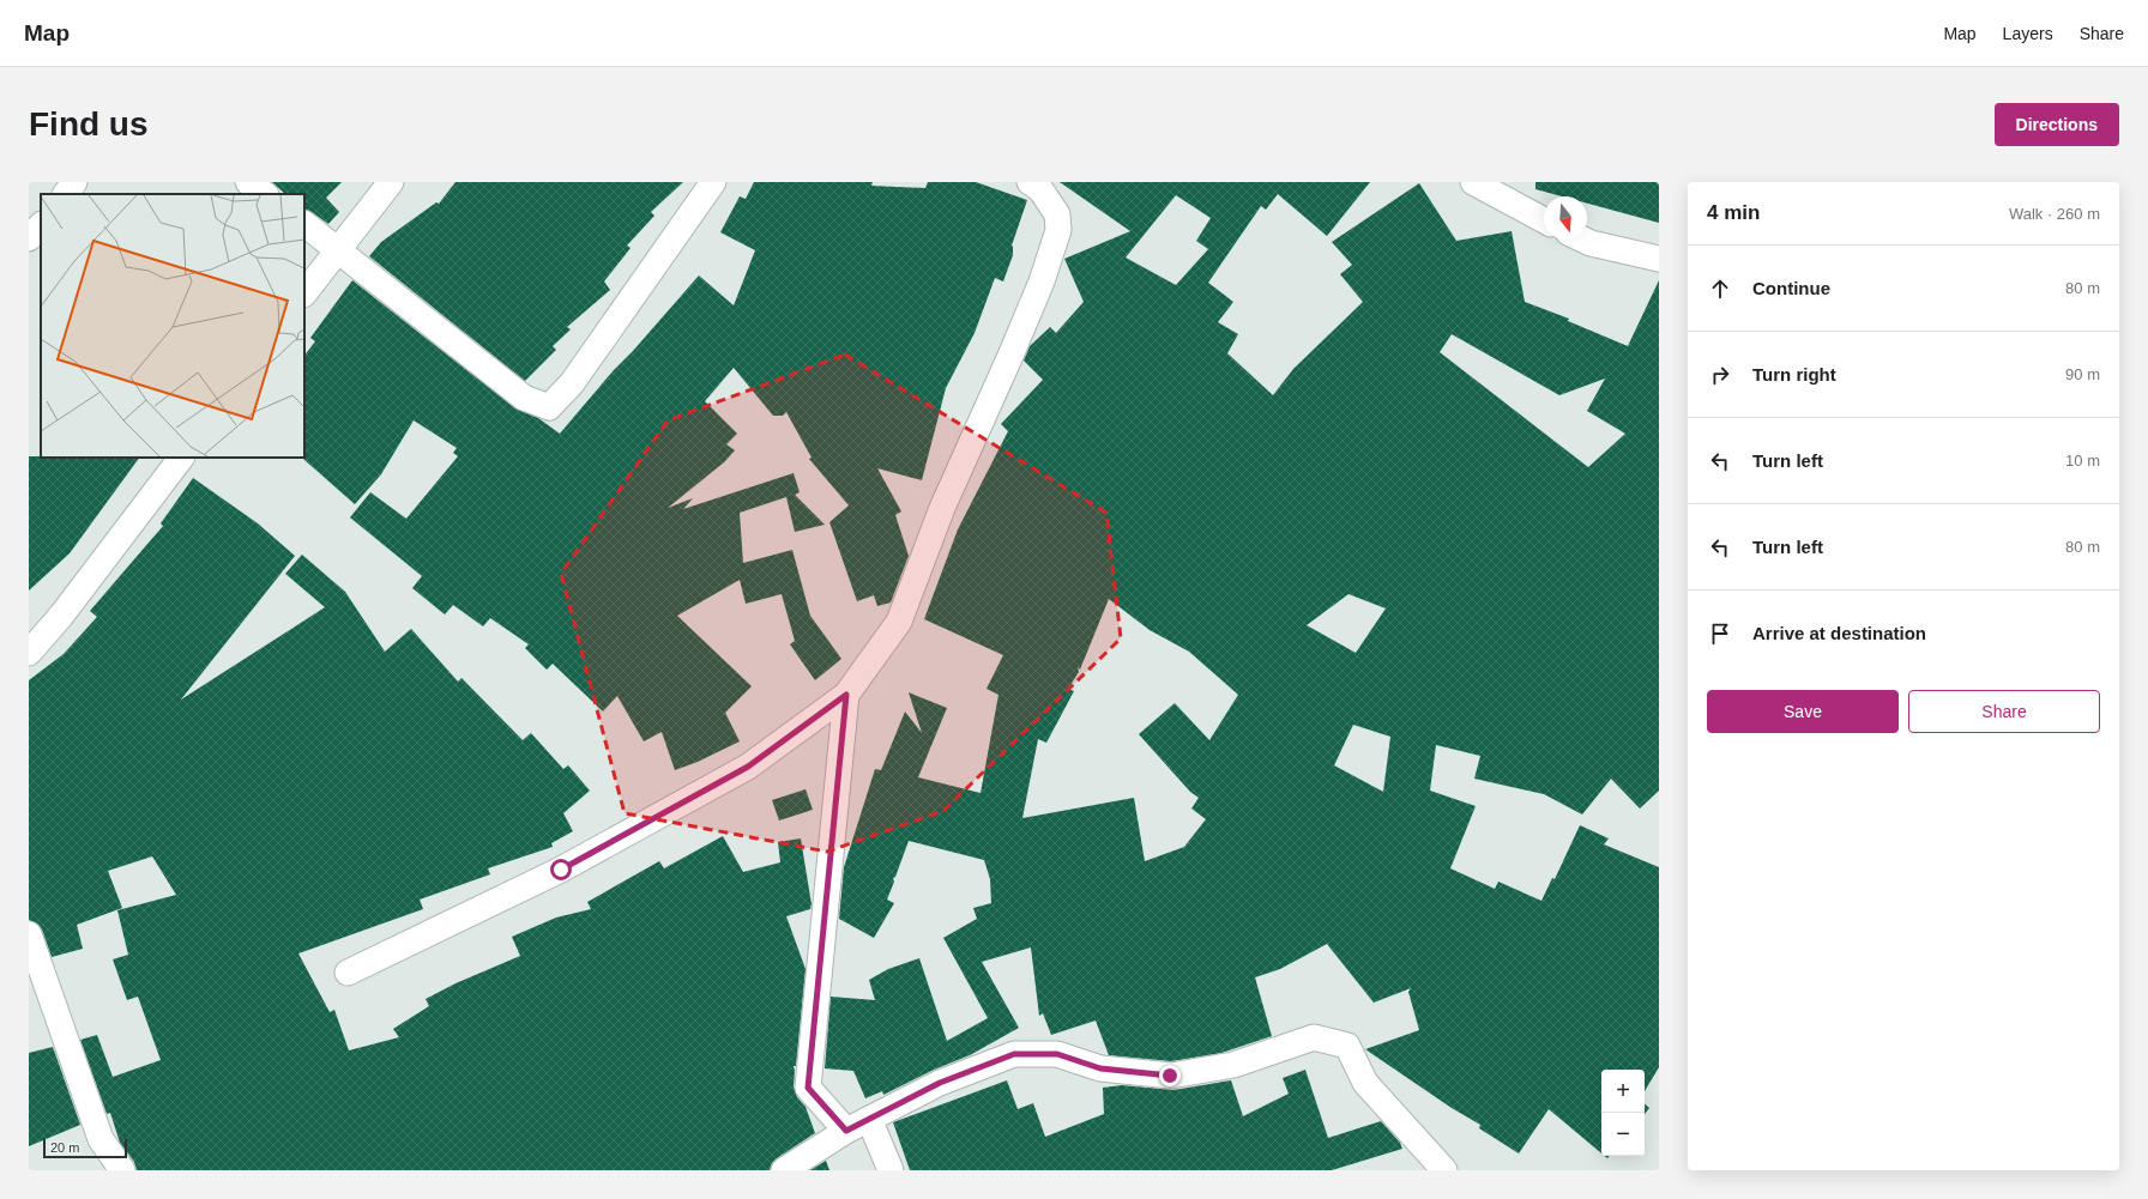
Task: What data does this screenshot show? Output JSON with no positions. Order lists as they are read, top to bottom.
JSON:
{
  "scale_bar": "20 m",
  "north": "bottom",
  "page": {
    "header": "Map",
    "nav": ["Map", "Layers", "Share"],
    "buttons": [
      "Directions",
      ["Save", "Share"]
    ],
    "title": "Find us",
    "heading": ["4 min", "Walk · 260 m"],
    "list": [
      ["Continue", "80 m"],
      ["Turn right", "90 m"],
      ["Turn left", "10 m"],
      ["Turn left", "80 m"],
      "Arrive at destination"
    ],
    "map_buttons": ["+", "−"],
    "scale": "20 m"
  }
}
